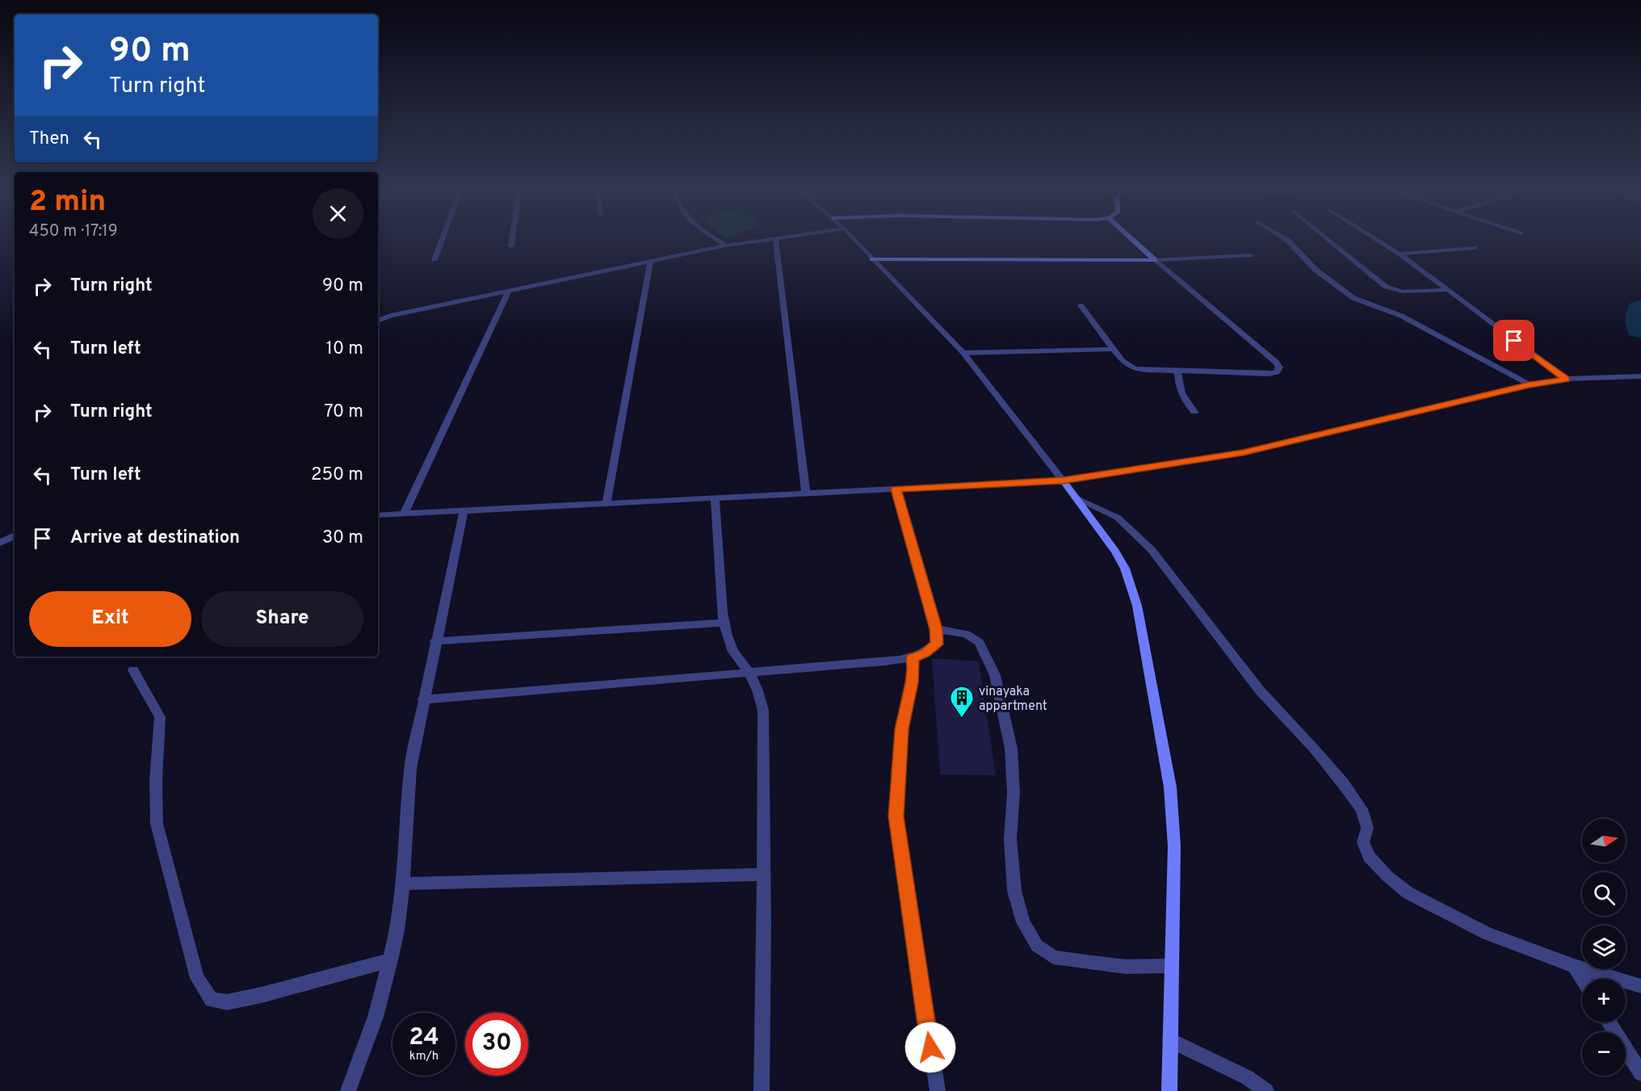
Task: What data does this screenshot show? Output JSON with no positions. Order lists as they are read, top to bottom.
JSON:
{
  "places": {
    "building": ["vinayaka appartment"]
  },
  "north": "right",
  "page": {
    "turn": ["90 m", "Turn right"],
    "then": "Then",
    "heading": ["2 min", "450 m · 17:19"],
    "list": [
      {
        "name": "Turn right",
        "value": "90 m"
      },
      {
        "name": "Turn left",
        "value": "10 m"
      },
      {
        "name": "Turn right",
        "value": "70 m"
      },
      {
        "name": "Turn left",
        "value": "250 m"
      },
      {
        "name": "Arrive at destination",
        "value": "30 m"
      }
    ],
    "buttons": ["Exit", "Share"],
    "map_buttons": ["+", "−"],
    "speed": "24 km/h",
    "limit": "30"
  }
}
